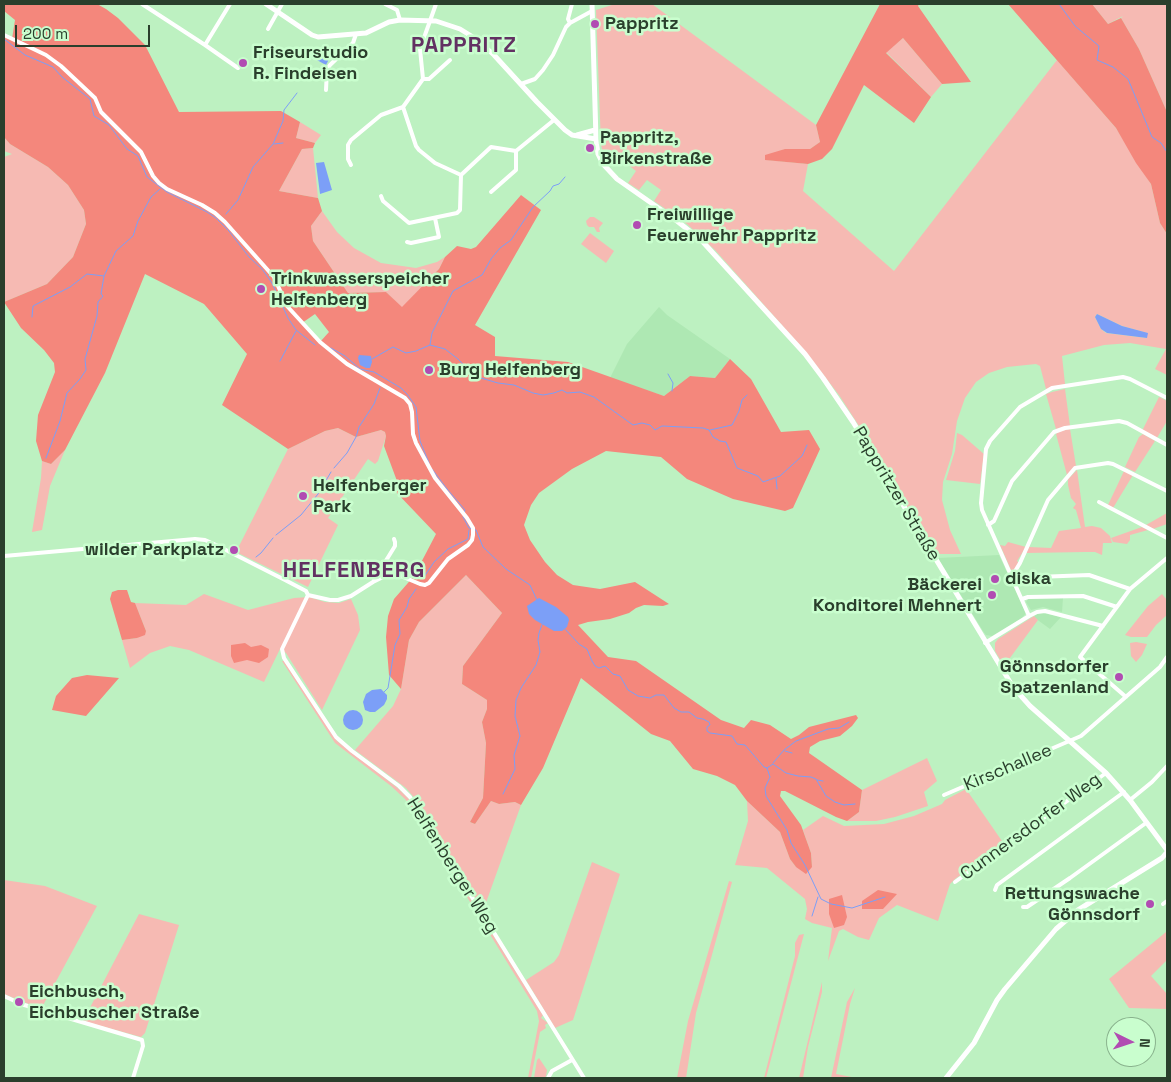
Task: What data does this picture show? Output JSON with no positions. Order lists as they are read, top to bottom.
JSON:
{
  "streets": {
    "street": [
      "Pappritzer Straße",
      "Kirschallee",
      "Cunnersdorfer Weg",
      "Helfenberger Weg"
    ]
  },
  "crossings": [
    ["Pappritzer Straße", "Kirschallee"],
    ["Pappritzer Straße", "Cunnersdorfer Weg"]
  ],
  "districts": ["PAPPRITZ", "HELFENBERG"],
  "places": [
    "Pappritz",
    "Friseurstudio R. Findeisen",
    "Pappritz, Birkenstraße",
    "Freiwillige Feuerwehr Pappritz",
    "Trinkwasserspeicher Helfenberg",
    "Burg Helfenberg",
    "Helfenberger Park",
    "wilder Parkplatz",
    "diska",
    "Bäckerei Konditorei Mehnert",
    "Gönnsdorfer Spatzenland",
    "Rettungswache Gönnsdorf",
    "Eichbusch, Eichbuscher Straße"
  ],
  "scale_bar": "200 m",
  "north": "right"
}
